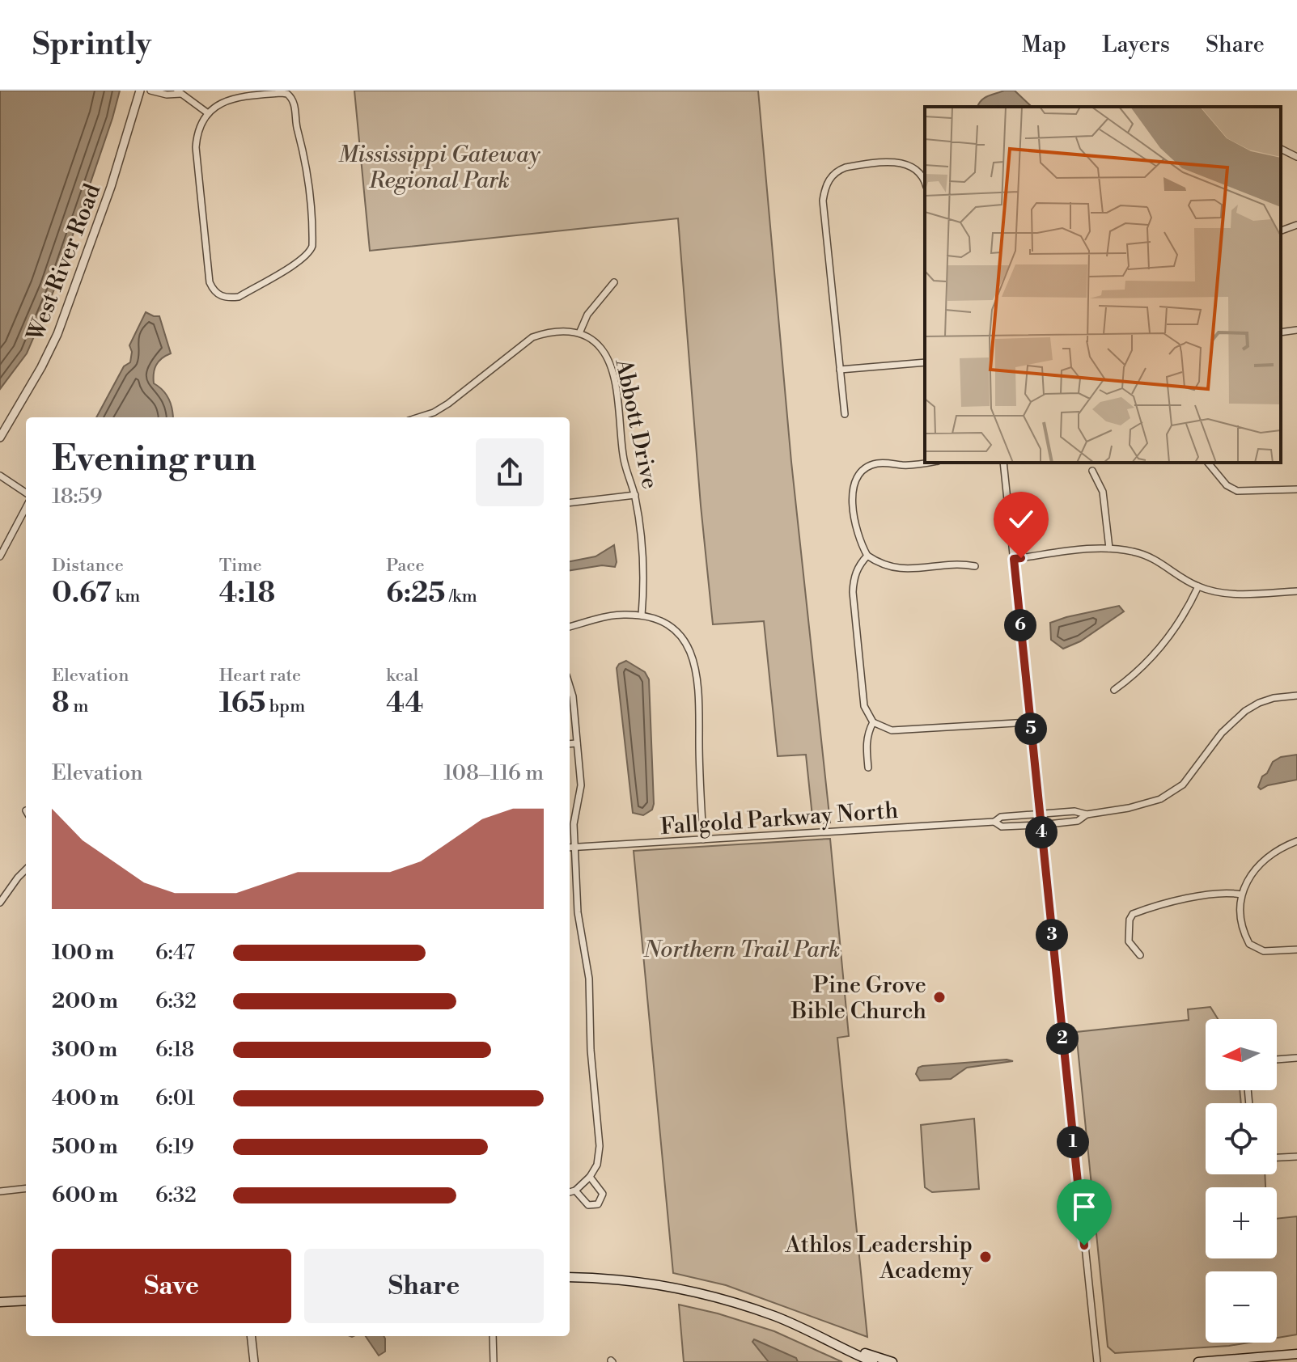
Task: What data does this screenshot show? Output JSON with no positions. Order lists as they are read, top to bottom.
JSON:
{
  "streets": {
    "street": ["West River Road", "Abbott Drive", "Fallgold Parkway North"]
  },
  "parks": ["Mississippi Gateway Regional Park", "Northern Trail Park"],
  "places": ["Pine Grove Bible Church", "Athlos Leadership Academy"],
  "north": "left",
  "page": {
    "header": "Sprintly",
    "nav": ["Map", "Layers", "Share"],
    "heading": ["Evening run", "18:59"],
    "stats": [
      ["Distance", "0.67 km"],
      ["Time", "4:18"],
      ["Pace", "6:25 /km"],
      ["Elevation", "8 m"],
      ["Heart rate", "165 bpm"],
      ["kcal", "44"]
    ],
    "pins": [
      "6",
      "5",
      "4",
      "3",
      "2",
      "1"
    ],
    "chart": ["Elevation", "108–116 m"],
    "list": [
      {
        "name": "100 m",
        "note": "6:47"
      },
      {
        "name": "200 m",
        "note": "6:32"
      },
      {
        "name": "300 m",
        "note": "6:18"
      },
      {
        "name": "400 m",
        "note": "6:01"
      },
      {
        "name": "500 m",
        "note": "6:19"
      },
      {
        "name": "600 m",
        "note": "6:32"
      }
    ],
    "map_buttons": ["+", "−"],
    "buttons": ["Save", "Share"]
  }
}
